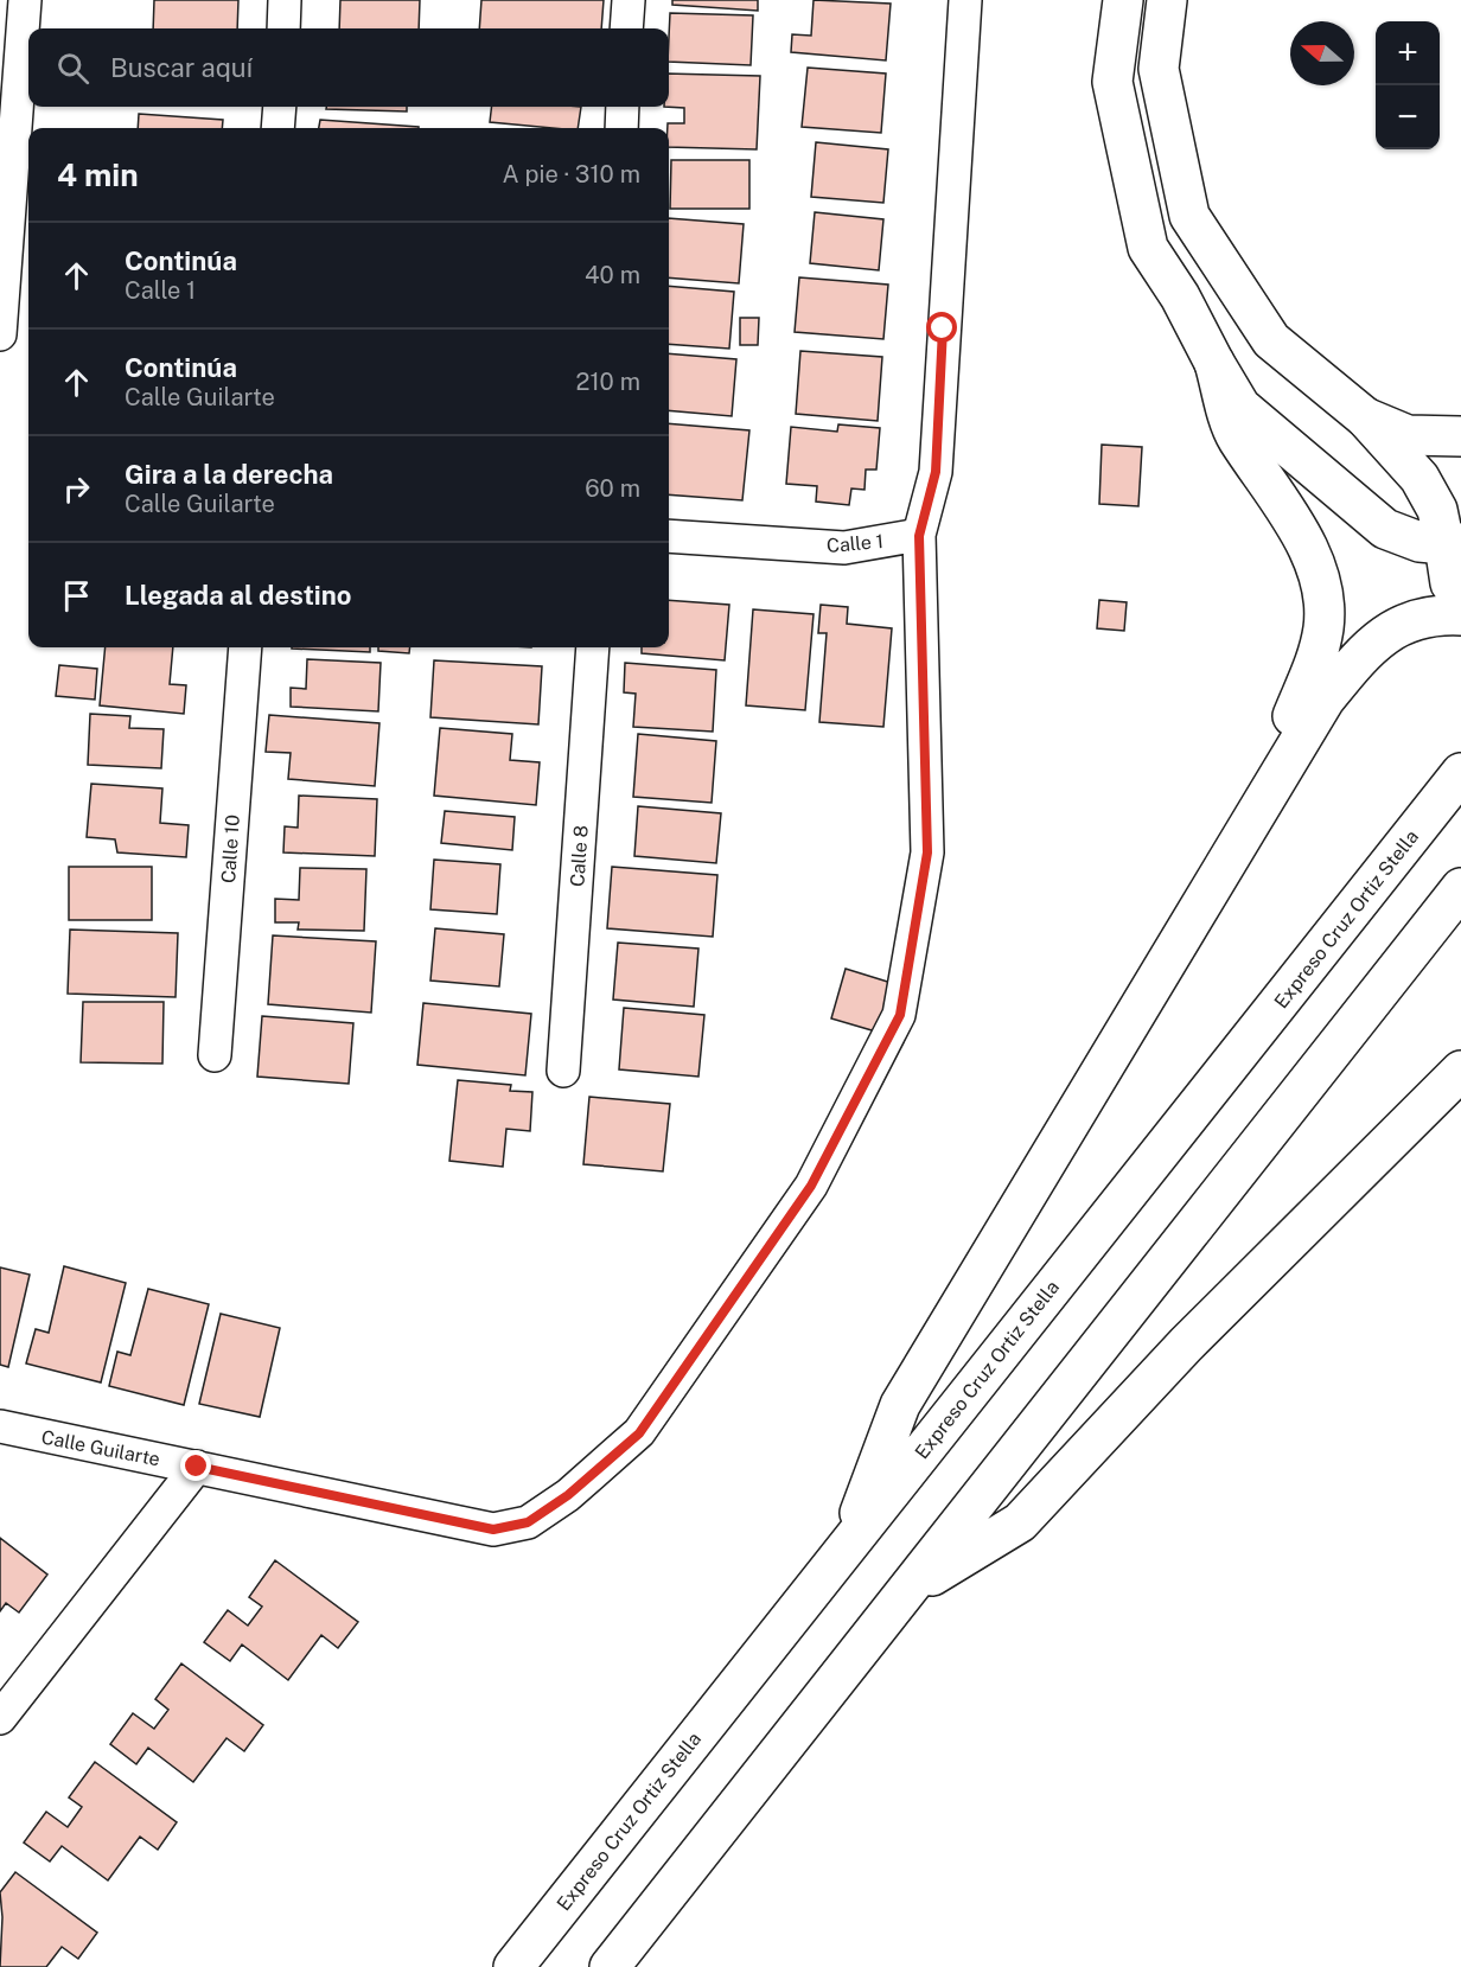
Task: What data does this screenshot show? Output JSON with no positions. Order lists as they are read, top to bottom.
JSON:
{
  "streets": {
    "main road": ["Expreso Cruz Ortiz Stella"],
    "street": [
      "Calle 1",
      "Calle 10",
      "Calle 8",
      "Calle Guilarte"
    ]
  },
  "crossings": [
    ["Calle 1", "Calle Guilarte"]
  ],
  "north": "left",
  "page": {
    "map_buttons": ["+", "−"],
    "search": "Buscar aquí",
    "heading": ["4 min", "A pie · 310 m"],
    "list": [
      ["Continúa", "Calle 1", "40 m"],
      ["Continúa", "Calle Guilarte", "210 m"],
      ["Gira a la derecha", "Calle Guilarte", "60 m"],
      "Llegada al destino"
    ]
  }
}
